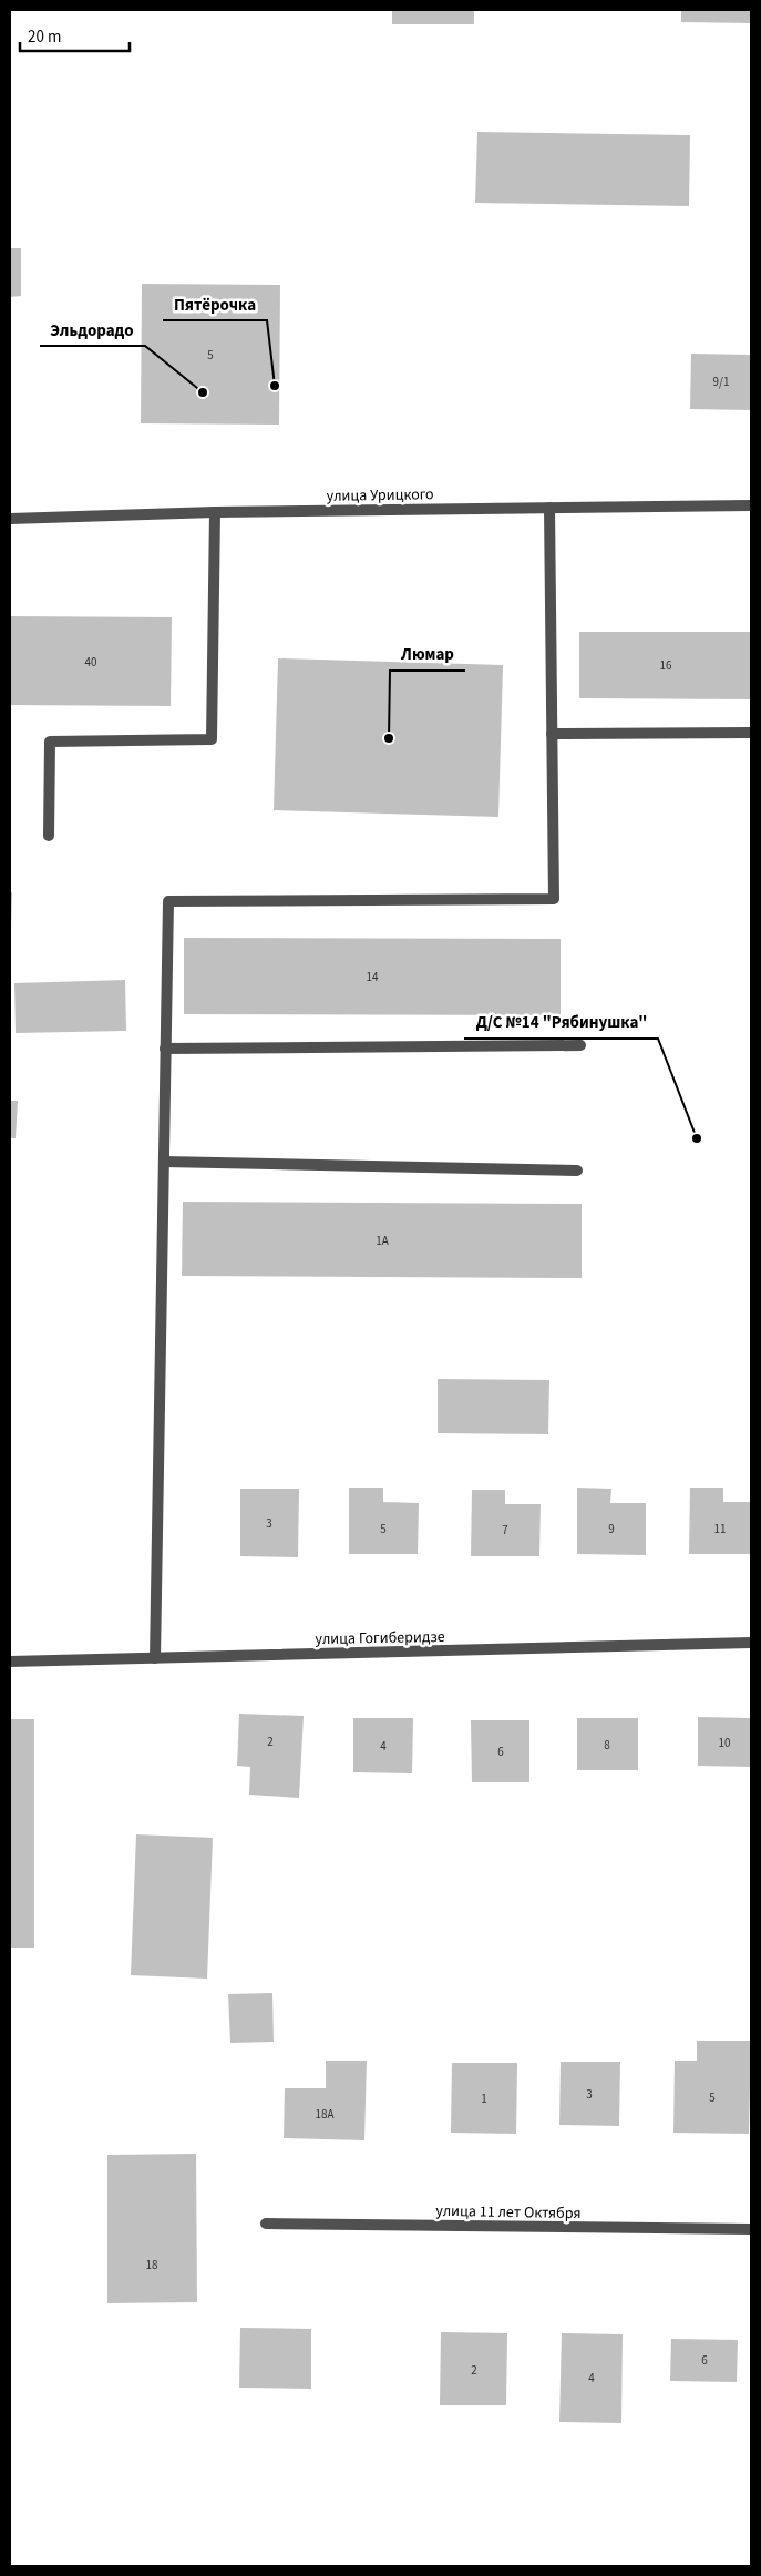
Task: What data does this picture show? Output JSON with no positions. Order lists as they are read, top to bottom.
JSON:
{
  "streets": {
    "street": ["улица Урицкого", "улица Гогиберидзе", "улица 11 лет Октября"]
  },
  "places": [
    "Пятёрочка",
    "Эльдорадо",
    "Люмар",
    "Д/С №14 \"Рябинушка\""
  ],
  "house_numbers": [
    "5",
    "9/1",
    "40",
    "16",
    "14",
    "1А",
    "3",
    "5",
    "9",
    "11",
    "7",
    "2",
    "10",
    "8",
    "4",
    "6",
    "3",
    "5",
    "1",
    "18А",
    "18",
    "6",
    "2",
    "4"
  ],
  "scale_bar": "20 m"
}
